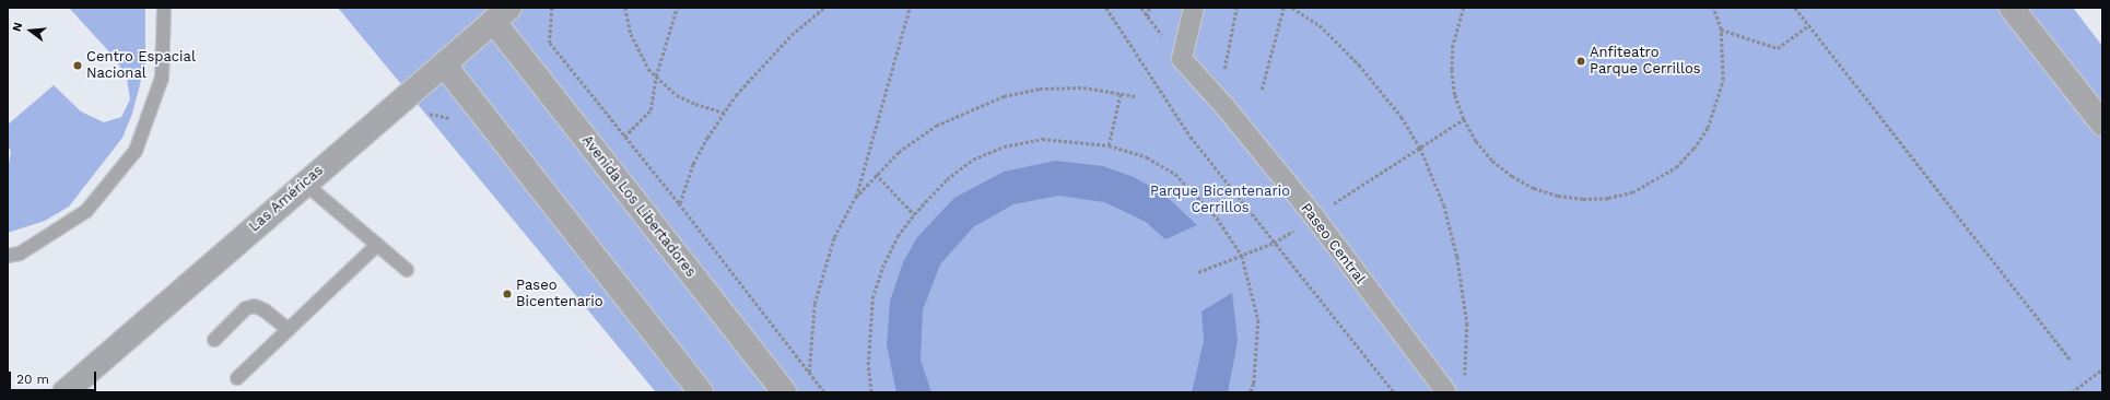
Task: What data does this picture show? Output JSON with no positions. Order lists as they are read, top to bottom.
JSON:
{
  "streets": {
    "street": ["Las Américas", "Avenida Los Libertadores", "Paseo Central"]
  },
  "crossings": [
    ["Las Américas", "Avenida Los Libertadores"]
  ],
  "parks": ["Parque Bicentenario Cerrillos"],
  "places": ["Anfiteatro Parque Cerrillos", "Centro Espacial Nacional", "Paseo Bicentenario"],
  "scale_bar": "20 m",
  "north": "left"
}
